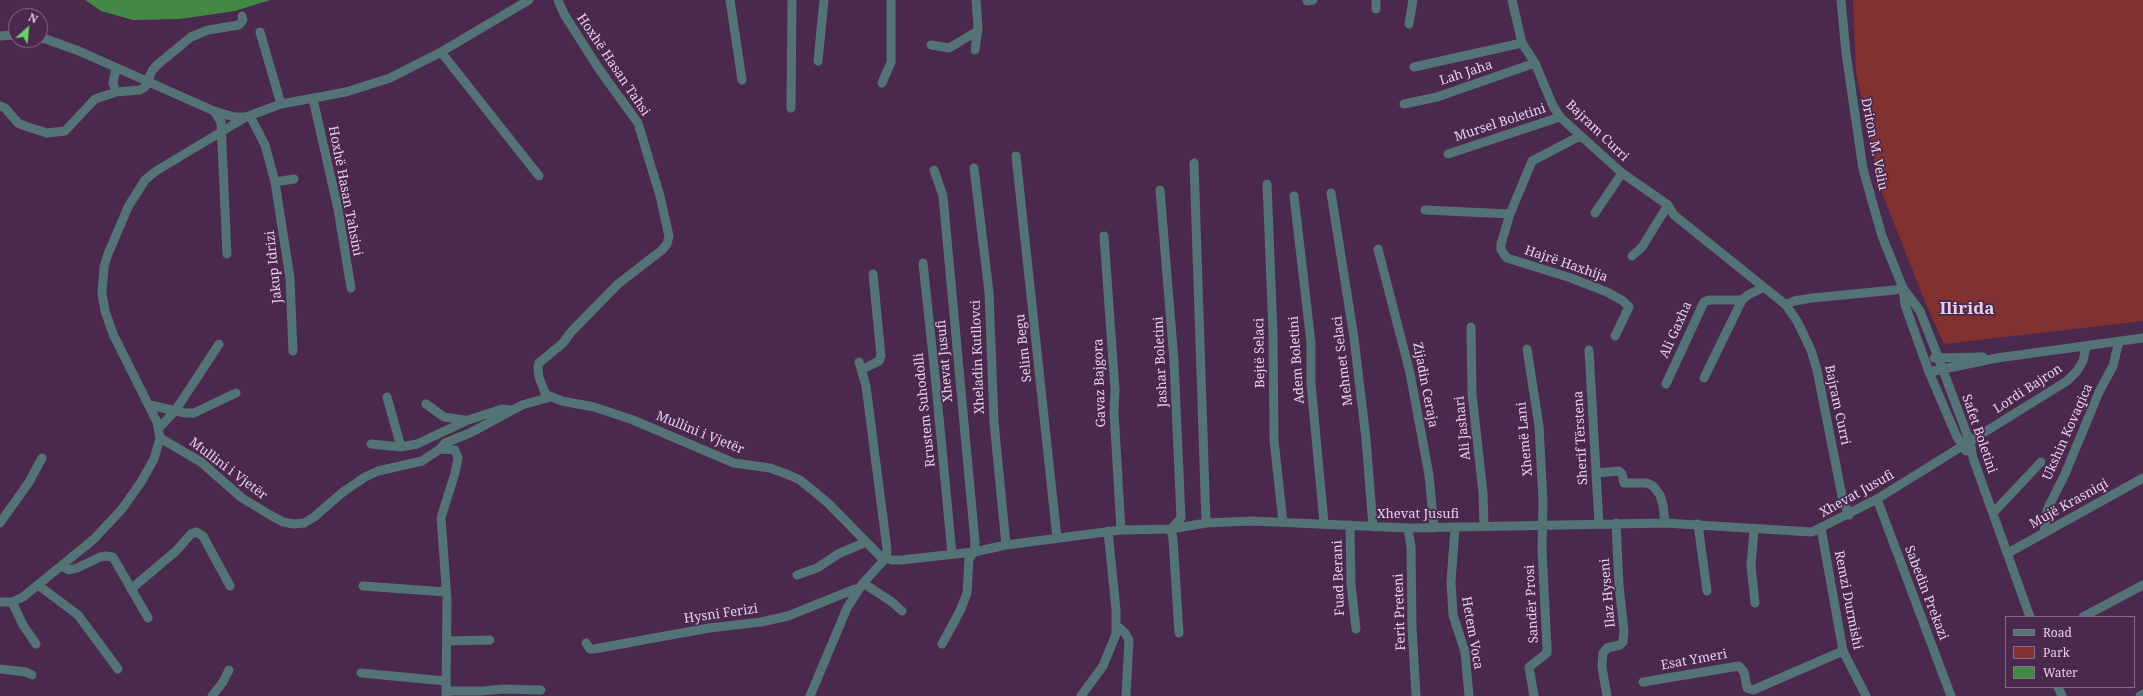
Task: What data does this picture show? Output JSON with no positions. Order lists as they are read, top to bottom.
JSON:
{
  "streets": {
    "street": [
      "Hoxhë Hasan Tahsi",
      "Lah Jaha",
      "Mursel Boletini",
      "Bajram Curri",
      "Driton M. Veliu",
      "Hoxhë Hasan Tahsini",
      "Hajrë Haxhija",
      "Jakup Idrizi",
      "Ali Gaxha",
      "Selim Begu",
      "Bejtë Selaci",
      "Xheladin Kutllovci",
      "Adem Boletini",
      "Xhevat Jusufi",
      "Mehmet Selaci",
      "Jashar Boletini",
      "Gavaz Bajgora",
      "Zijadin Ceraja",
      "Lordi Bajron",
      "Rrustem Suhodolli",
      "Ali Jashari",
      "Ukshin Kovaqica",
      "Mullini i Vjetër",
      "Safet Boletini",
      "Sherif Tërstena",
      "Xhemë Lani",
      "Mujë Krasniqi",
      "Fuad Berani",
      "Ilaz Hyseni",
      "Sabedin Prekazi",
      "Remzi Durmishi",
      "Sandër Prosi",
      "Ferit Preteni",
      "Hysni Ferizi",
      "Hetem Voca",
      "Esat Ymeri"
    ]
  },
  "crossings": [
    ["Hoxhë Hasan Tahsi", "Mullini i Vjetër"],
    ["Lah Jaha", "Bajram Curri"],
    ["Mursel Boletini", "Bajram Curri"],
    ["Bajram Curri", "Hajrë Haxhija"],
    ["Bajram Curri", "Xhevat Jusufi"],
    ["Driton M. Veliu", "Safet Boletini"],
    ["Selim Begu", "Xhevat Jusufi"],
    ["Bejtë Selaci", "Xhevat Jusufi"],
    ["Xheladin Kutllovci", "Xhevat Jusufi"],
    ["Adem Boletini", "Xhevat Jusufi"],
    ["Xhevat Jusufi", "Mehmet Selaci"],
    ["Xhevat Jusufi", "Jashar Boletini"],
    ["Xhevat Jusufi", "Gavaz Bajgora"],
    ["Xhevat Jusufi", "Zijadin Ceraja"],
    ["Xhevat Jusufi", "Lordi Bajron"],
    ["Xhevat Jusufi", "Rrustem Suhodolli"],
    ["Xhevat Jusufi", "Ali Jashari"],
    ["Xhevat Jusufi", "Mullini i Vjetër"],
    ["Xhevat Jusufi", "Safet Boletini"],
    ["Xhevat Jusufi", "Sherif Tërstena"],
    ["Xhevat Jusufi", "Xhemë Lani"],
    ["Xhevat Jusufi", "Fuad Berani"],
    ["Xhevat Jusufi", "Ilaz Hyseni"],
    ["Xhevat Jusufi", "Sabedin Prekazi"],
    ["Xhevat Jusufi", "Remzi Durmishi"],
    ["Xhevat Jusufi", "Sandër Prosi"],
    ["Xhevat Jusufi", "Ferit Preteni"],
    ["Xhevat Jusufi", "Hetem Voca"],
    ["Lordi Bajron", "Safet Boletini"],
    ["Ukshin Kovaqica", "Mujë Krasniqi"],
    ["Safet Boletini", "Mujë Krasniqi"],
    ["Xhemë Lani", "Sandër Prosi"],
    ["Remzi Durmishi", "Esat Ymeri"]
  ],
  "districts": ["Ilirida"],
  "legend": ["Road", "Park", "Water"],
  "north": "top right"
}
